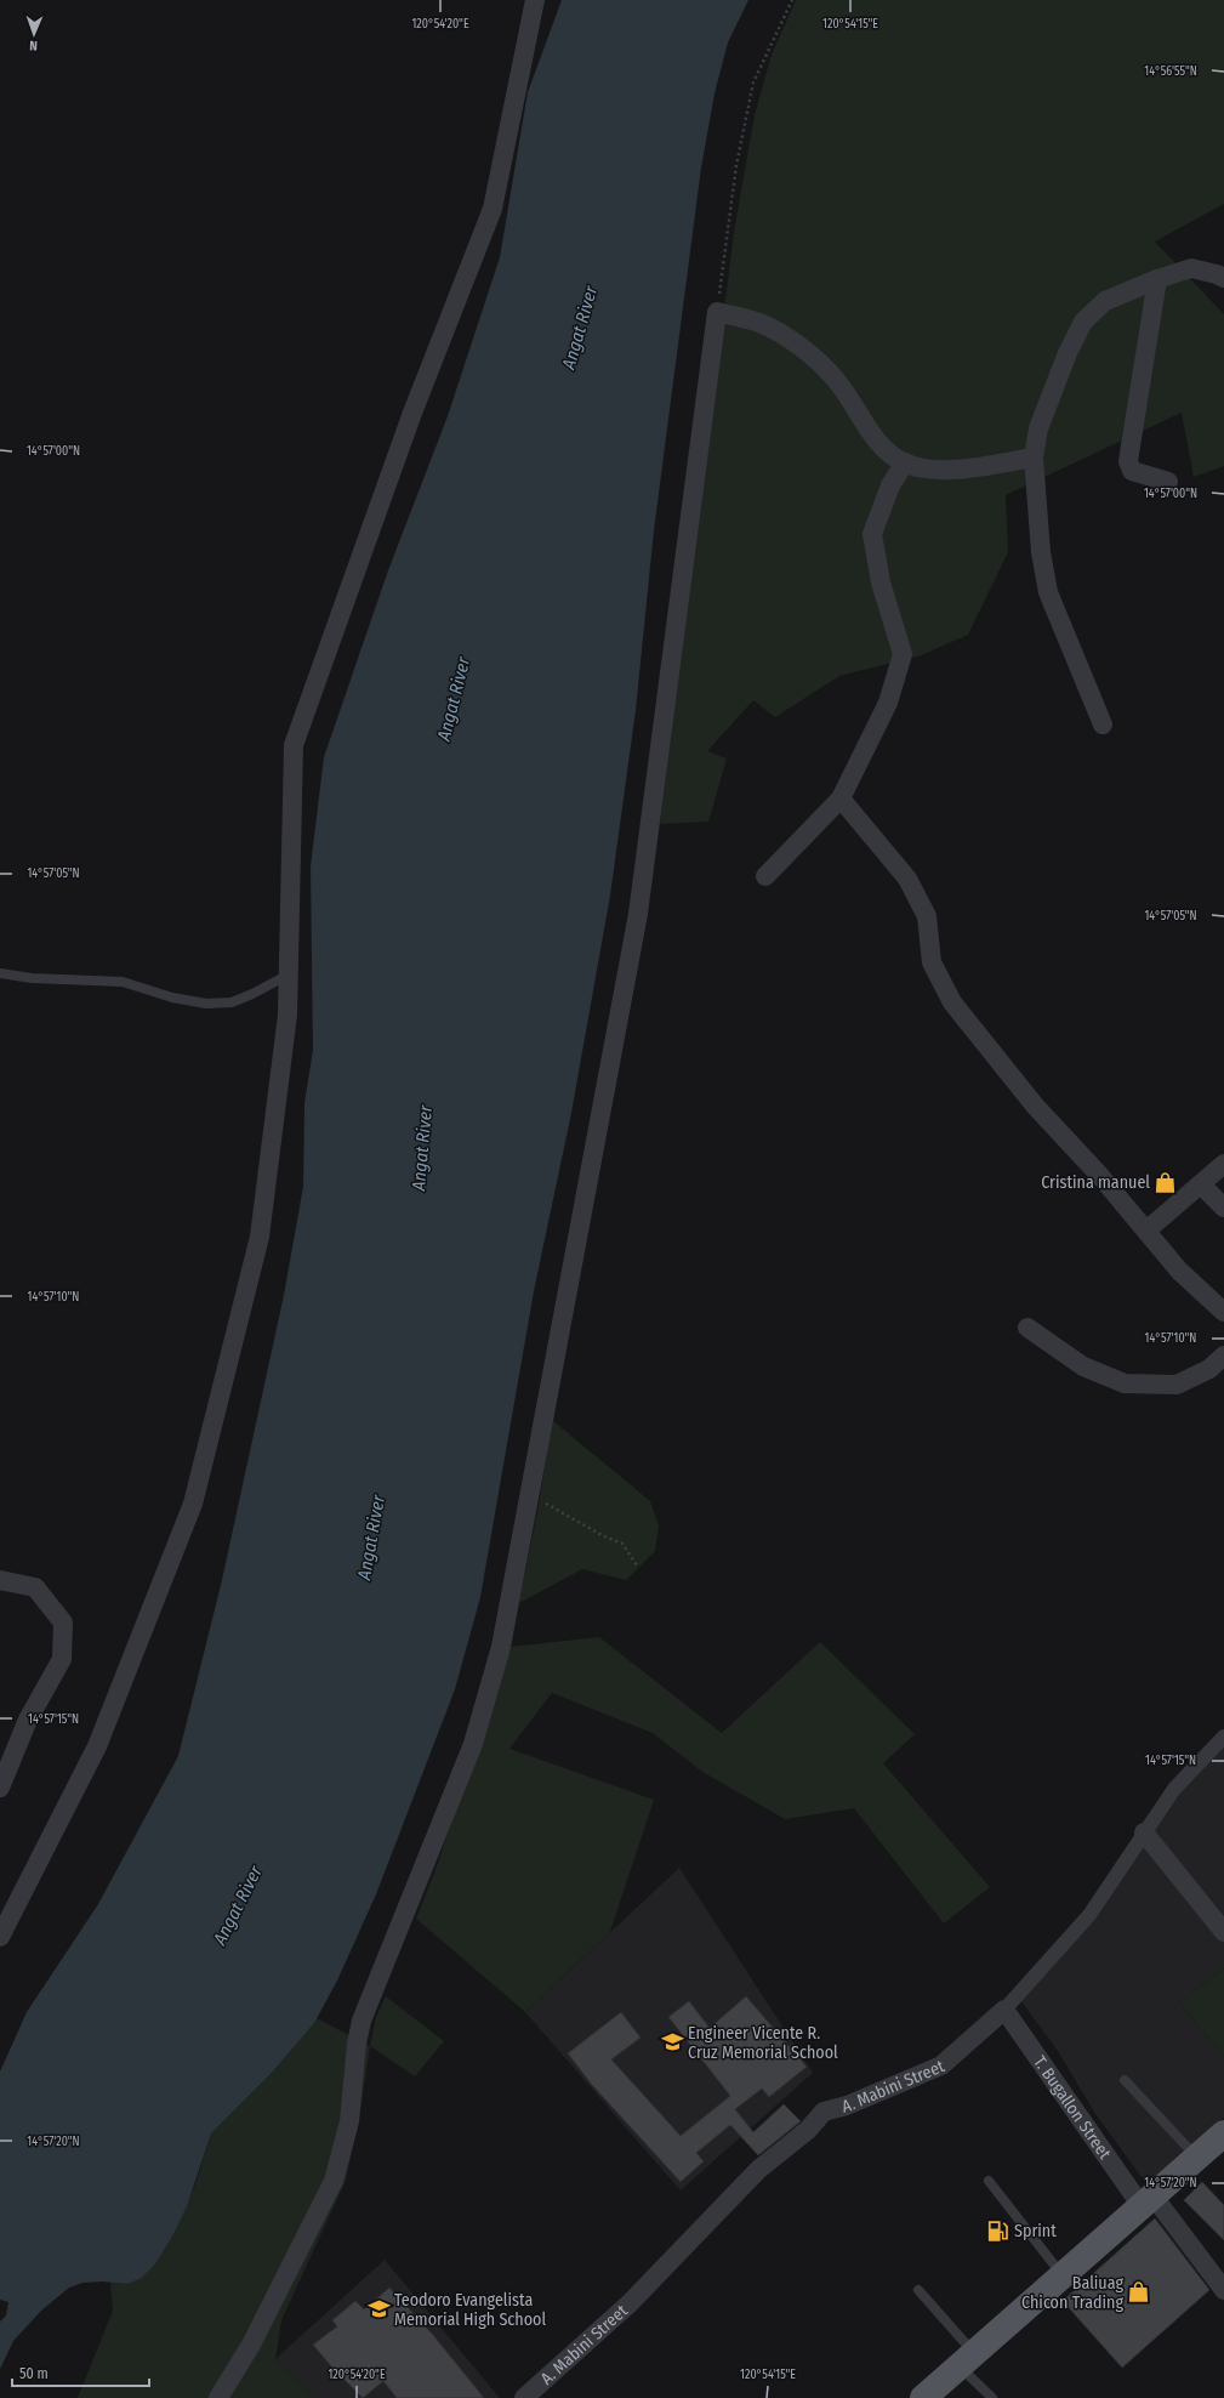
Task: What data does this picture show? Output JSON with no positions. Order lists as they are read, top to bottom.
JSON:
{
  "streets": {
    "street": ["A. Mabini Street", "T. Bugallon Street"]
  },
  "crossings": [
    ["A. Mabini Street", "T. Bugallon Street"]
  ],
  "water": ["Angat River"],
  "places": {
    "shop": ["Cristina manuel", "Baliuag Chicon Trading"],
    "school or university": ["Engineer Vicente R. Cruz Memorial School", "Teodoro Evangelista Memorial High School"],
    "fuel station": ["Sprint"]
  },
  "scale_bar": "50 m",
  "north": "bottom",
  "coordinates": [
    "120°54'20\"E",
    "120°54'15\"E",
    "14°56'55\"N",
    "14°57'00\"N",
    "14°57'05\"N",
    "14°57'10\"N",
    "14°57'15\"N",
    "14°57'20\"N"
  ]
}
